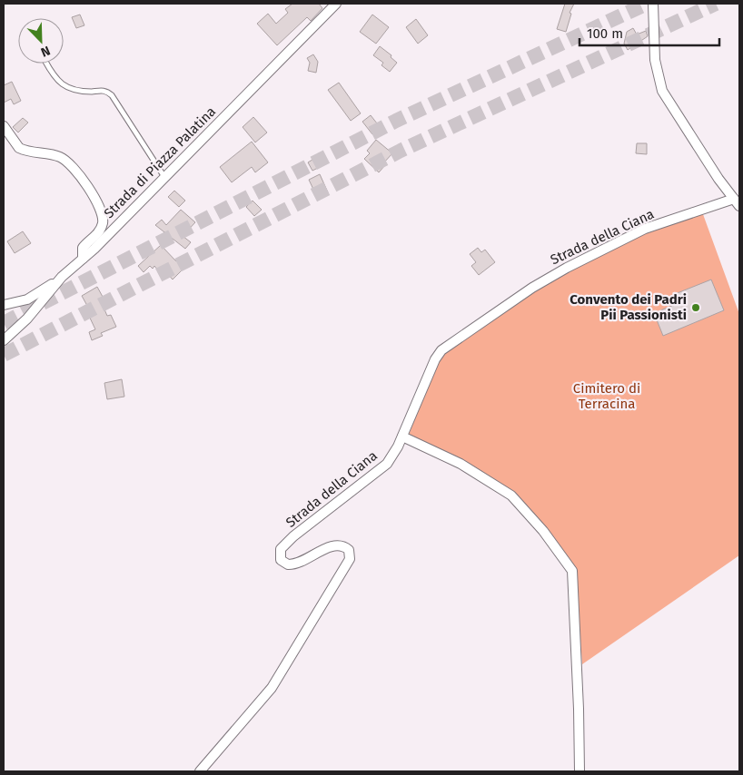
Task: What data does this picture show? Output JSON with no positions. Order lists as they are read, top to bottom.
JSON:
{
  "streets": {
    "street": ["Strada di Piazza Palatina", "Strada della Ciana"]
  },
  "parks": ["Cimitero di Terracina"],
  "places": ["Convento dei Padri Pii Passionisti"],
  "scale_bar": "100 m",
  "north": "bottom right"
}
